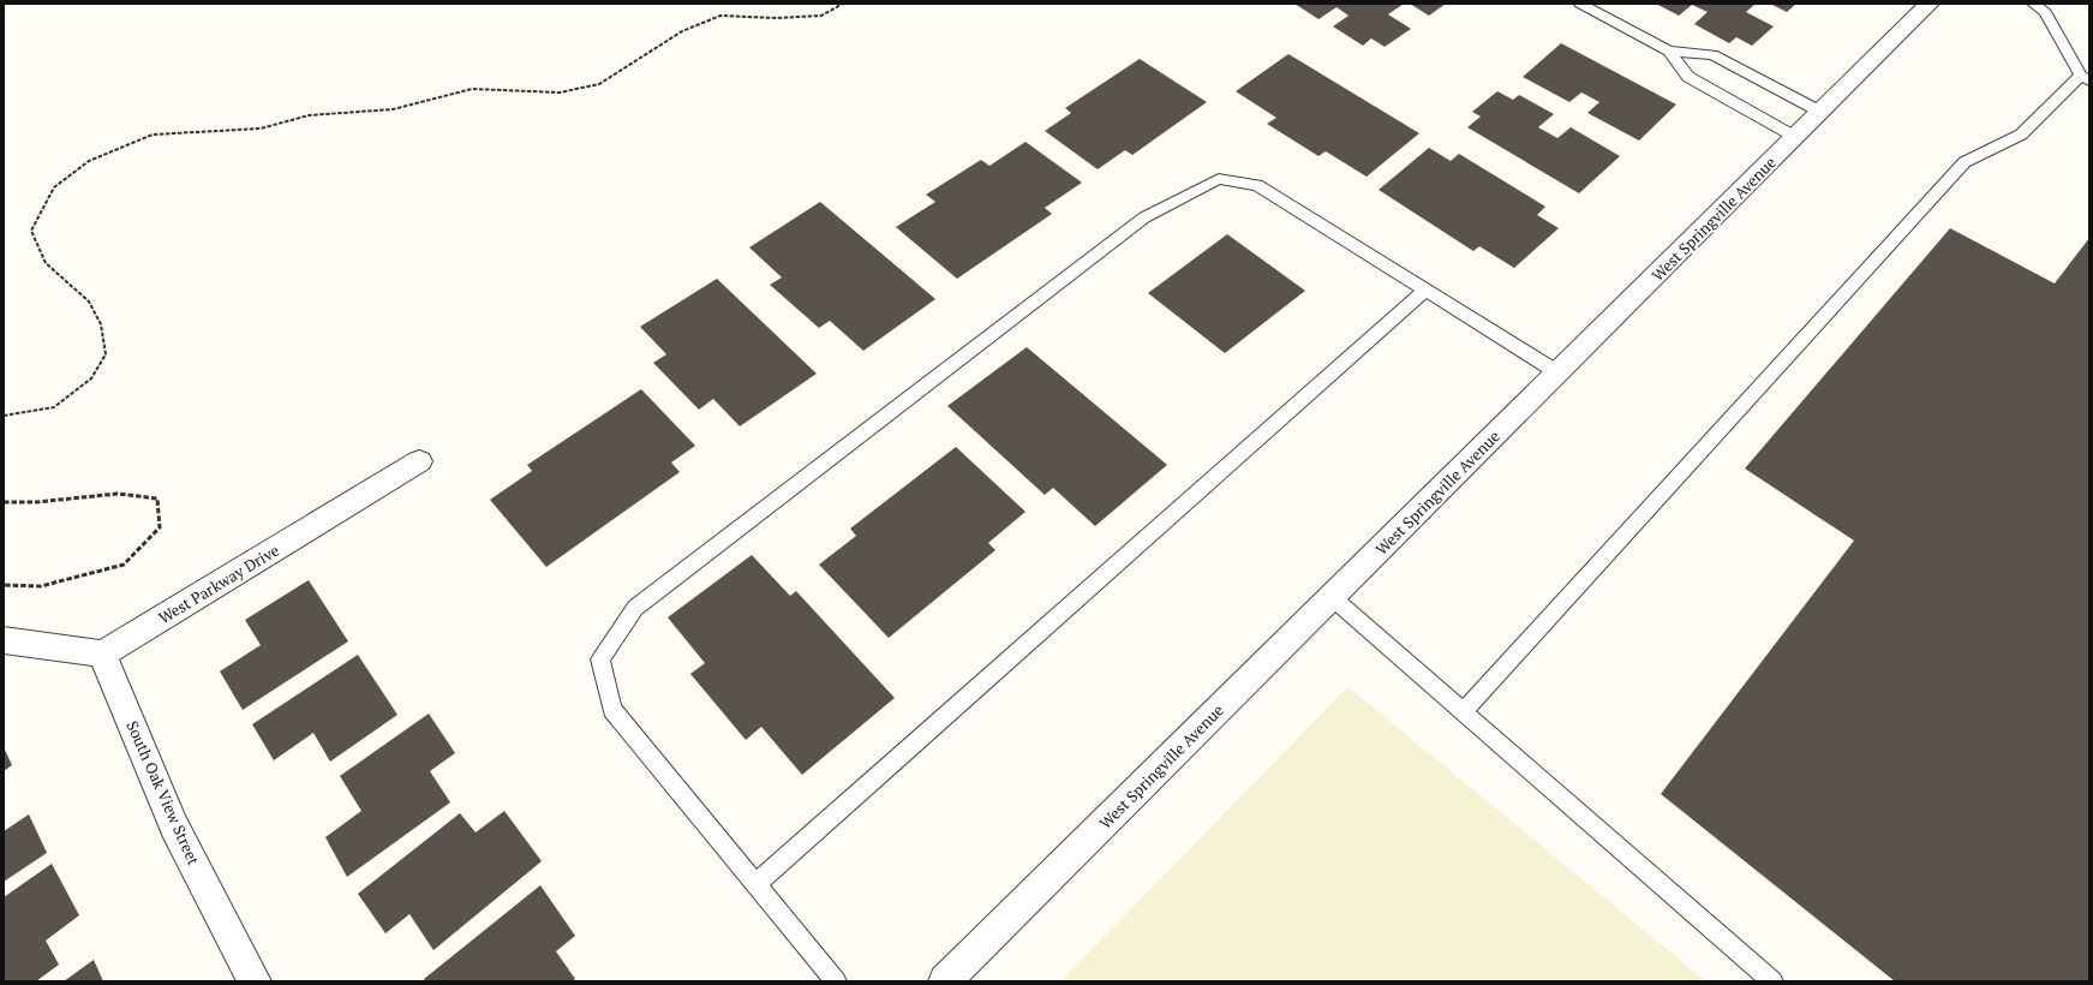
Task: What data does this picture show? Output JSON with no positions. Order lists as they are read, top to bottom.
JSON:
{
  "streets": {
    "street": ["West Springville Avenue", "West Parkway Drive", "South Oak View Street"]
  },
  "crossings": [
    ["West Parkway Drive", "South Oak View Street"]
  ]
}
